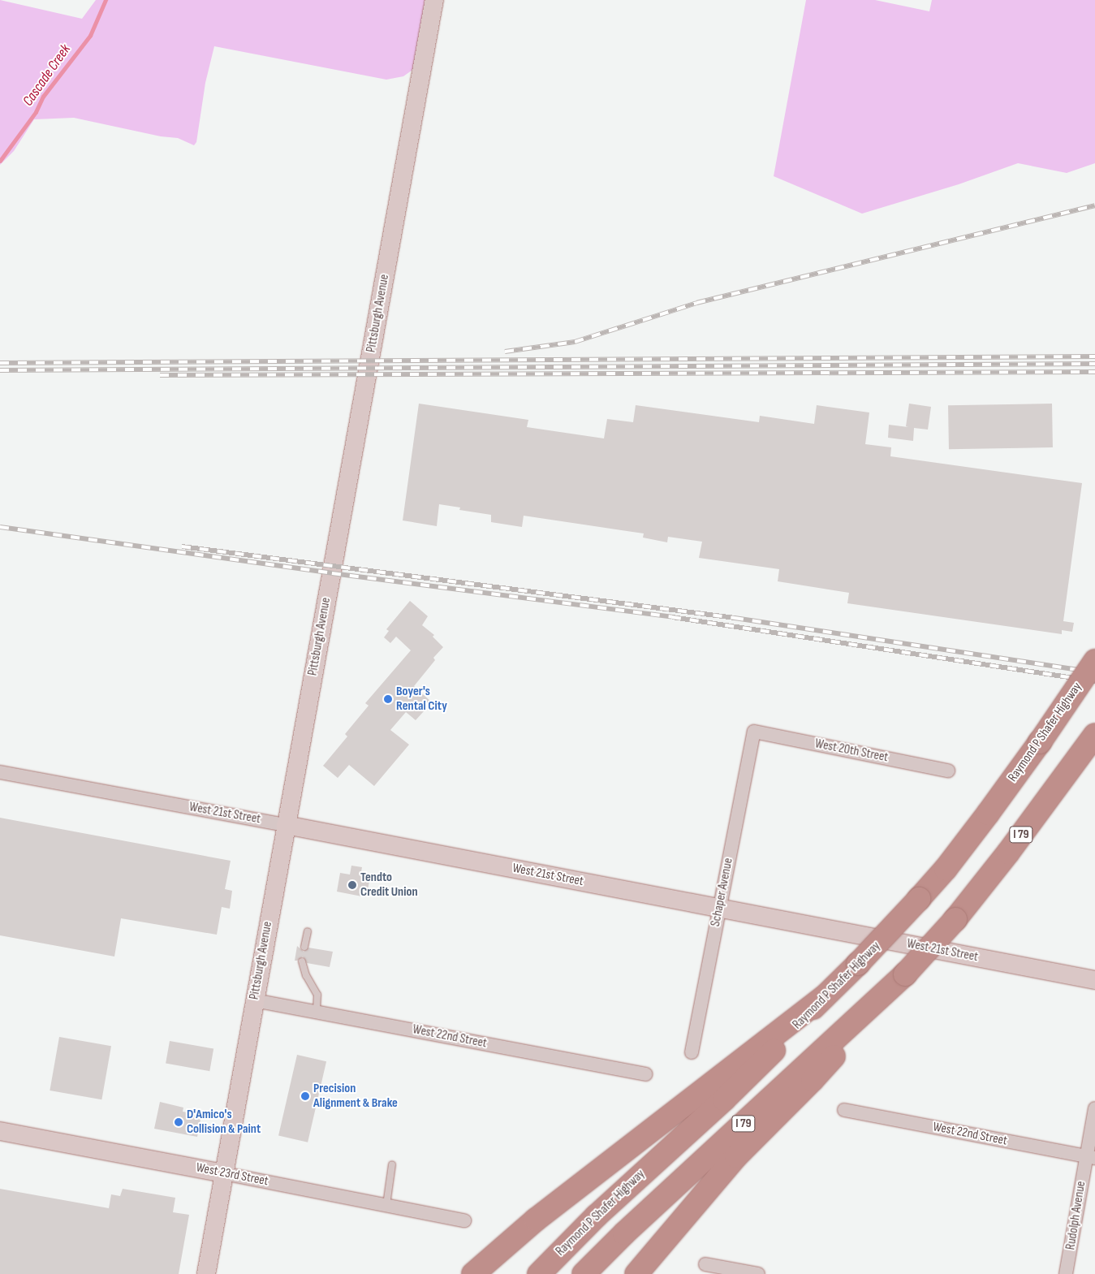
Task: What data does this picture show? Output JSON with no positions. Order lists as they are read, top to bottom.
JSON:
{
  "streets": {
    "highway": ["Raymond P Shafer Highway", "I 79"],
    "street": [
      "Pittsburgh Avenue",
      "West 20th Street",
      "West 21st Street",
      "Schaper Avenue",
      "West 22nd Street",
      "West 23rd Street",
      "Rudolph Avenue"
    ]
  },
  "crossings": [
    ["Pittsburgh Avenue", "West 21st Street"],
    ["Pittsburgh Avenue", "West 22nd Street"],
    ["Pittsburgh Avenue", "West 23rd Street"],
    ["West 20th Street", "Schaper Avenue"],
    ["West 21st Street", "Schaper Avenue"],
    ["West 22nd Street", "Rudolph Avenue"]
  ],
  "water": ["Cascade Creek"],
  "places": [
    "Boyer's Rental City",
    "Tendto Credit Union",
    "Precision Alignment & Brake",
    "D'Amico's Collision & Paint"
  ]
}
